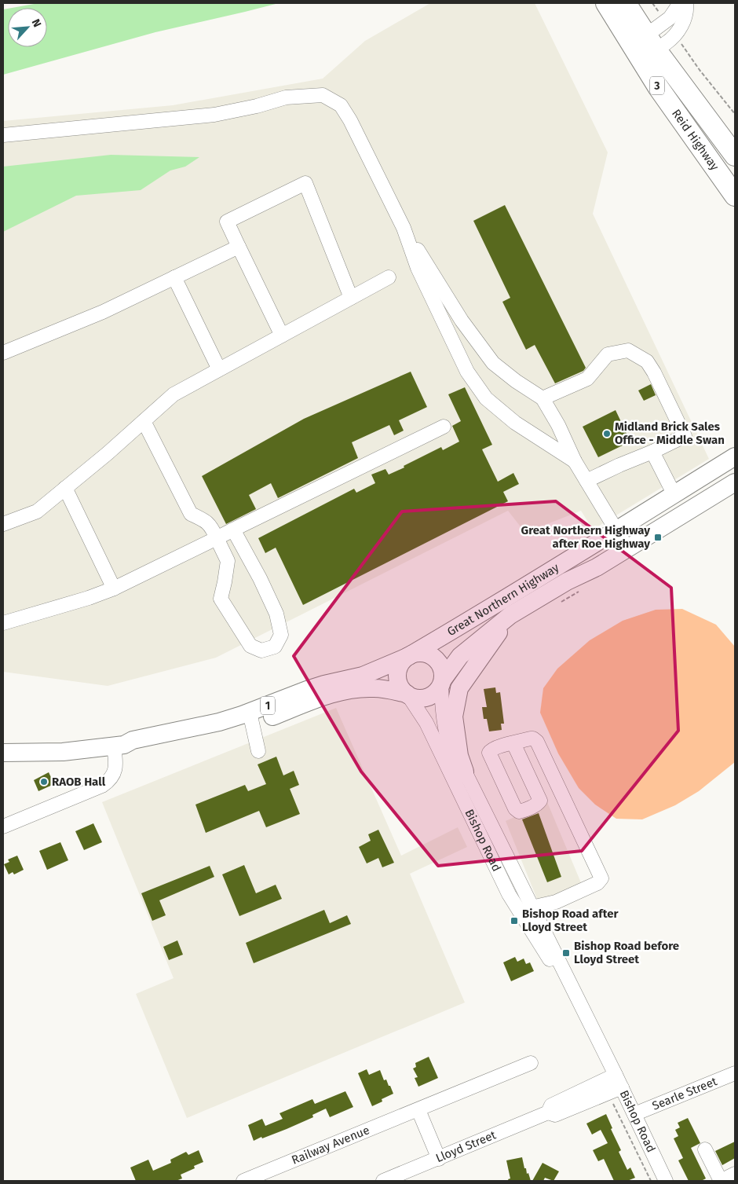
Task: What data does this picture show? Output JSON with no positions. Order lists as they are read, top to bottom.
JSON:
{
  "streets": {
    "highway": ["3", "Reid Highway"],
    "main road": ["Great Northern Highway", "1"],
    "street": [
      "Bishop Road",
      "Searle Street",
      "Railway Avenue",
      "Lloyd Street"
    ]
  },
  "crossings": [
    ["Great Northern Highway", "1"],
    ["Great Northern Highway", "Bishop Road"],
    ["1", "Bishop Road"],
    ["Bishop Road", "Searle Street"],
    ["Bishop Road", "Lloyd Street"]
  ],
  "places": {
    "other": ["Midland Brick Sales Office - Middle Swan", "RAOB Hall"],
    "transit": ["Great Northern Highway after Roe Highway", "Bishop Road after Lloyd Street", "Bishop Road before Lloyd Street"]
  },
  "north": "top right"
}
